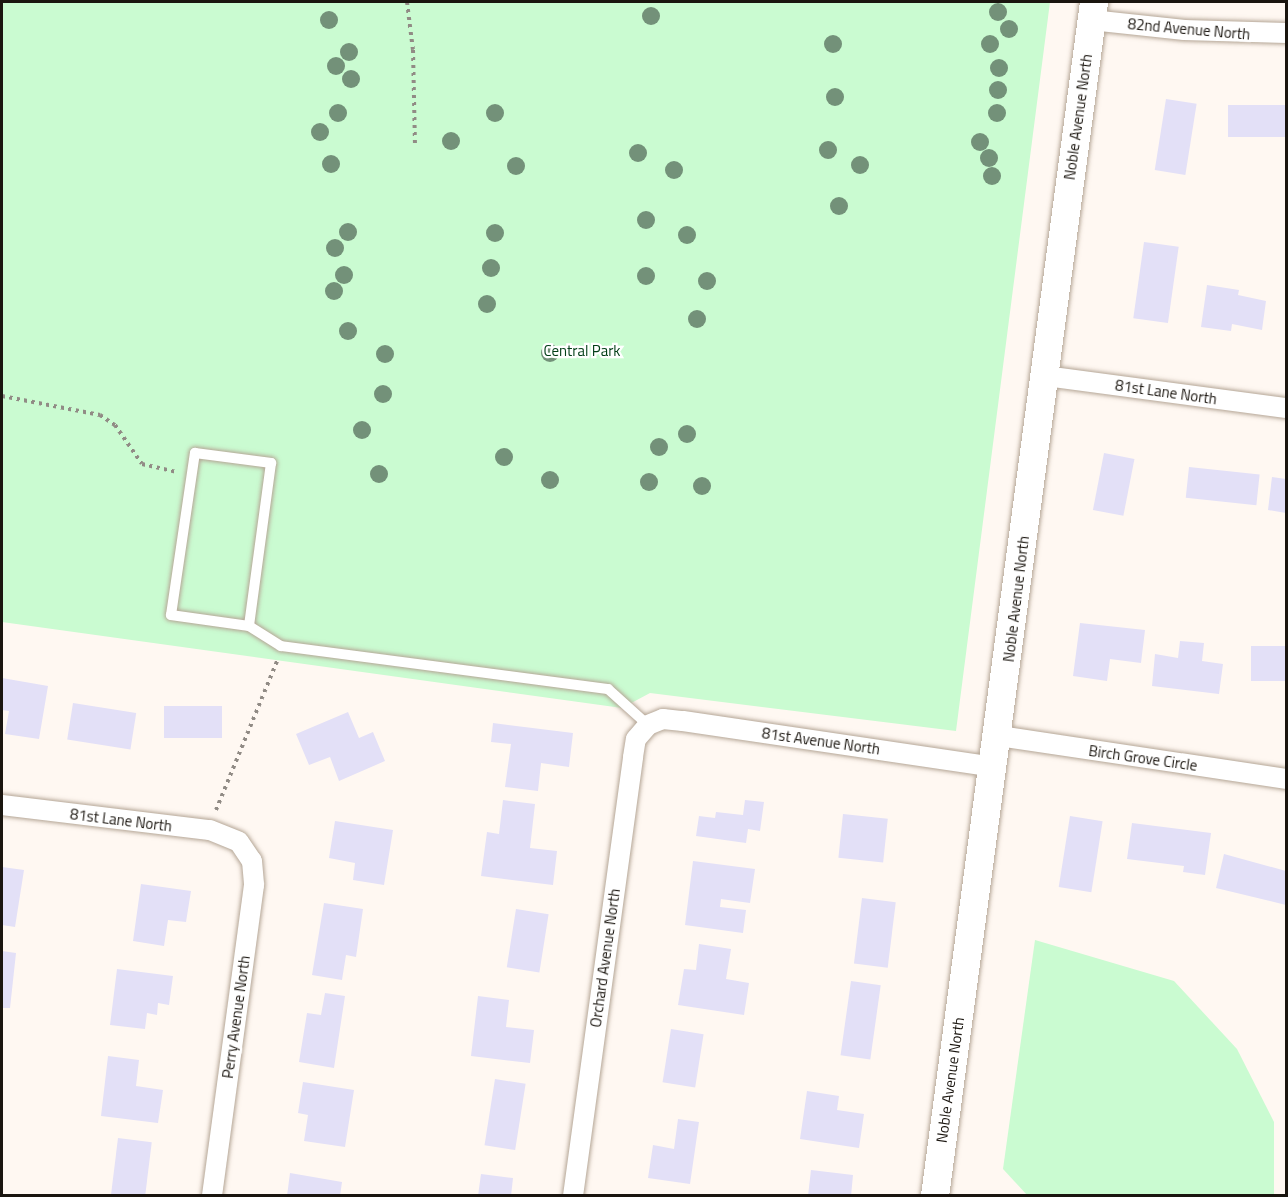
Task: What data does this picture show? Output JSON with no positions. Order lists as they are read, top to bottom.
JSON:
{
  "streets": {
    "street": [
      "82nd Avenue North",
      "Noble Avenue North",
      "81st Lane North",
      "81st Avenue North",
      "Birch Grove Circle",
      "Orchard Avenue North",
      "Perry Avenue North"
    ]
  },
  "crossings": [
    ["82nd Avenue North", "Noble Avenue North"],
    ["Noble Avenue North", "81st Lane North"],
    ["Noble Avenue North", "81st Avenue North"],
    ["Noble Avenue North", "Birch Grove Circle"],
    ["81st Lane North", "Perry Avenue North"],
    ["81st Avenue North", "Orchard Avenue North"]
  ],
  "parks": ["Central Park"]
}
